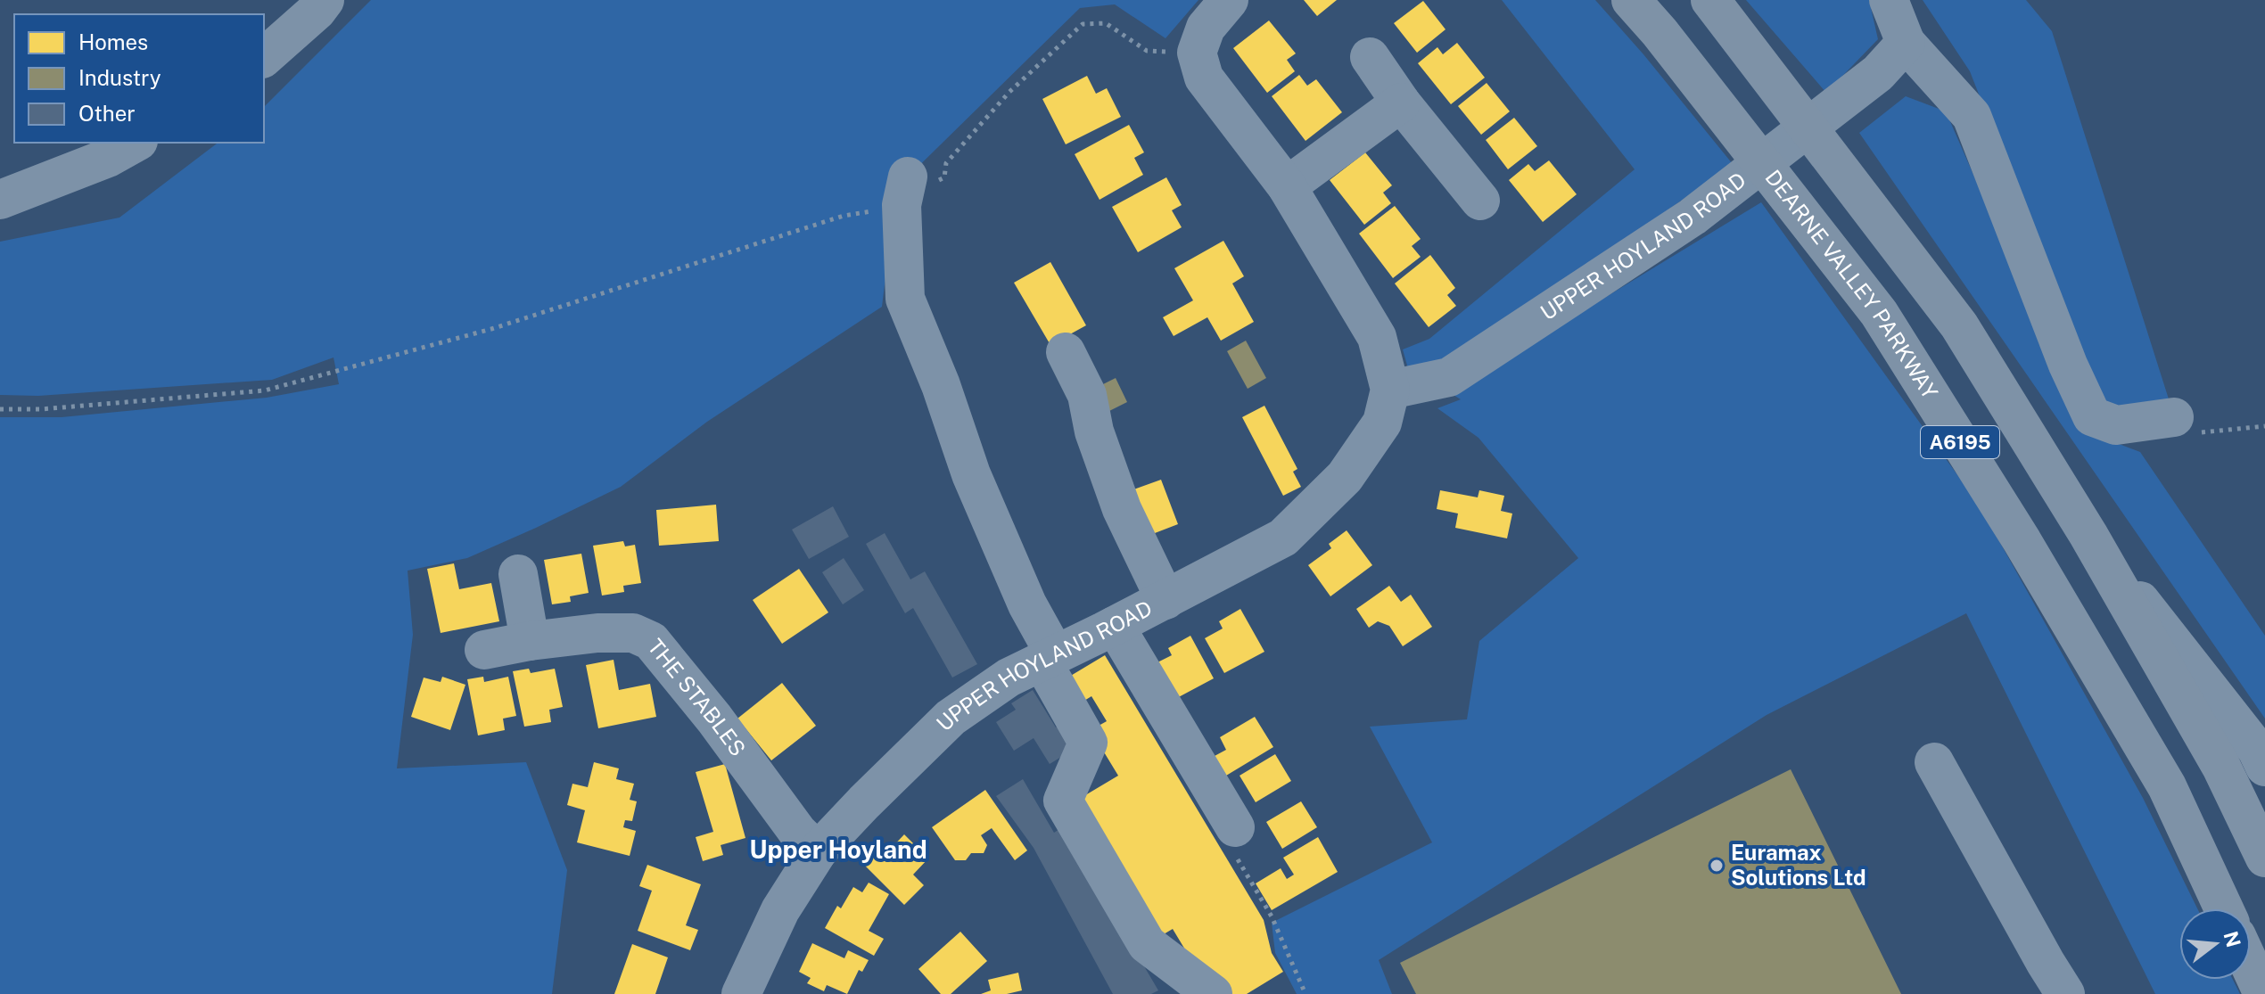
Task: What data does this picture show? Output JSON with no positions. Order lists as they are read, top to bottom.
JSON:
{
  "streets": {
    "highway": ["DEARNE VALLEY PARKWAY", "A6195"],
    "street": ["UPPER HOYLAND ROAD", "THE STABLES"]
  },
  "crossings": [
    ["UPPER HOYLAND ROAD", "THE STABLES"]
  ],
  "districts": ["Upper Hoyland"],
  "places": ["Euramax Solutions Ltd"],
  "legend": ["Homes", "Industry", "Other"],
  "north": "right"
}
